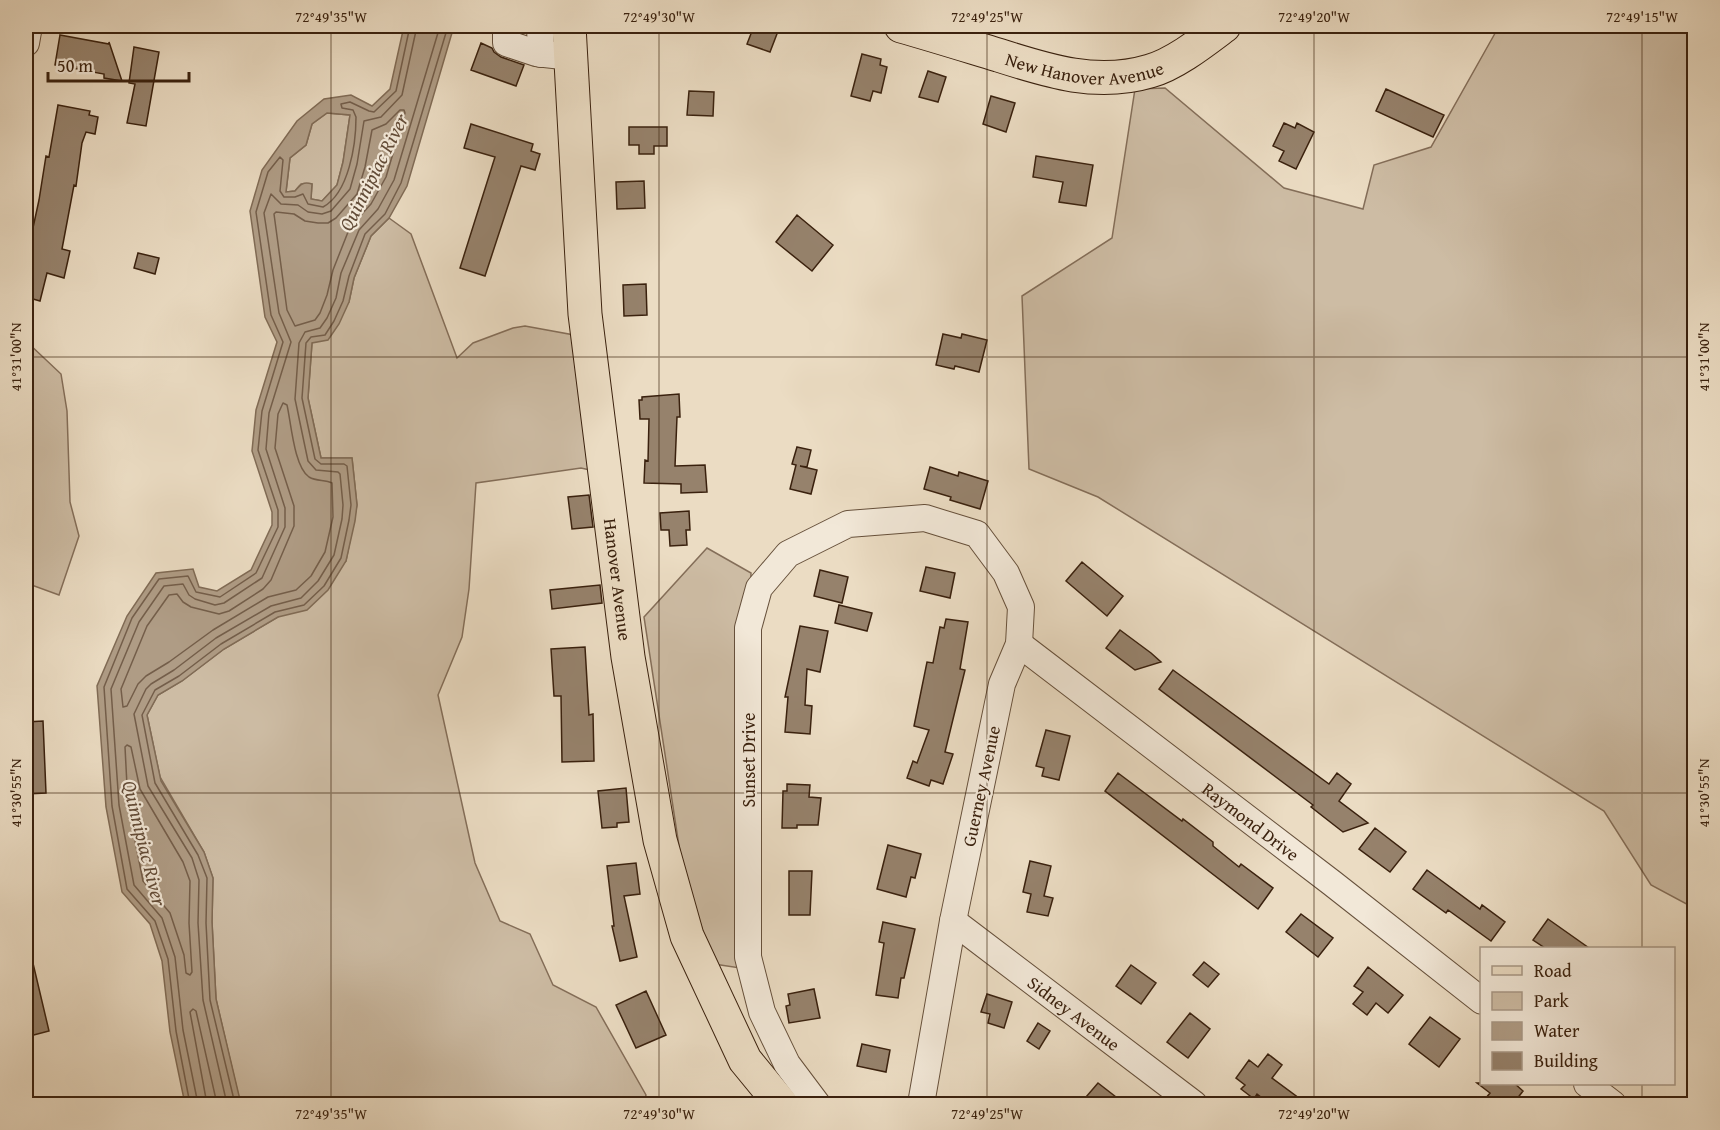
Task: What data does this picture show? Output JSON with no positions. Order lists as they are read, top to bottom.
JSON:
{
  "streets": {
    "main road": ["New Hanover Avenue", "Hanover Avenue"],
    "street": [
      "Sunset Drive",
      "Guerney Avenue",
      "Raymond Drive",
      "Sidney Avenue"
    ]
  },
  "crossings": [
    ["Sunset Drive", "Guerney Avenue"],
    ["Guerney Avenue", "Raymond Drive"],
    ["Guerney Avenue", "Sidney Avenue"]
  ],
  "water": ["Quinnipiac River"],
  "legend": [
    "Road",
    "Park",
    "Water",
    "Building"
  ],
  "scale_bar": "50 m",
  "coordinates": [
    "72°49'35\"W",
    "72°49'30\"W",
    "72°49'25\"W",
    "72°49'20\"W",
    "72°49'15\"W",
    "41°31'00\"N",
    "41°30'55\"N"
  ]
}
